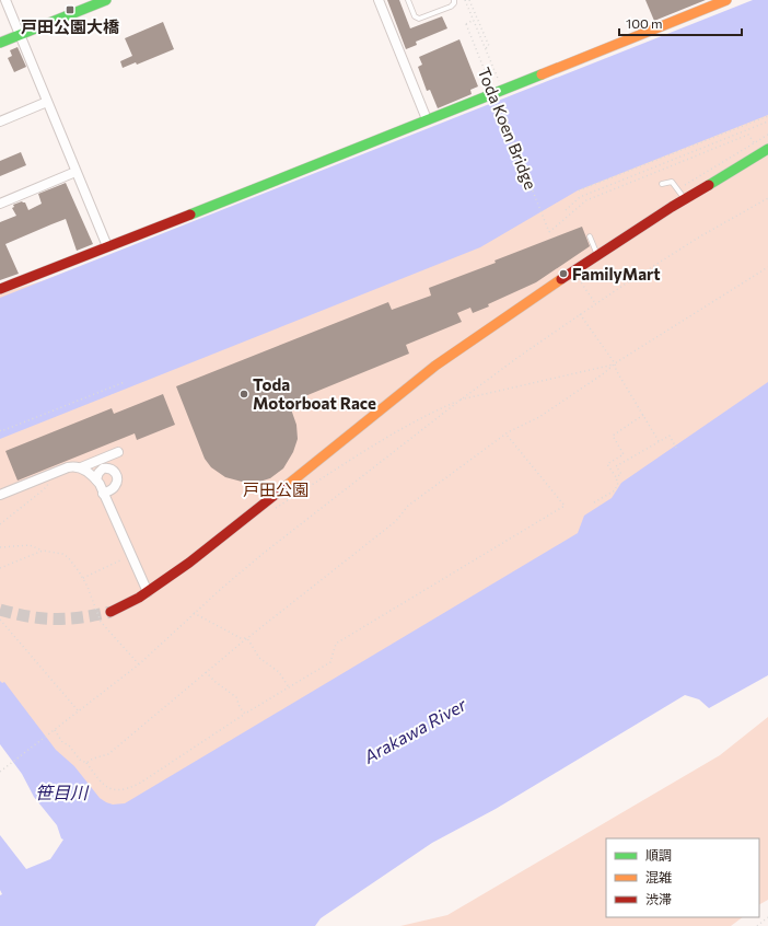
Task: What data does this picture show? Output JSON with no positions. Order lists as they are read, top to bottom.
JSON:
{
  "streets": {
    "path": ["Toda Koen Bridge"]
  },
  "water": ["Arakawa River", "笹目川"],
  "parks": ["戸田公園"],
  "places": {
    "transit": ["戸田公園大橋"],
    "other": ["FamilyMart", "Toda Motorboat Race"]
  },
  "legend": ["順調", "混雑", "渋滞"],
  "scale_bar": "100 m"
}
